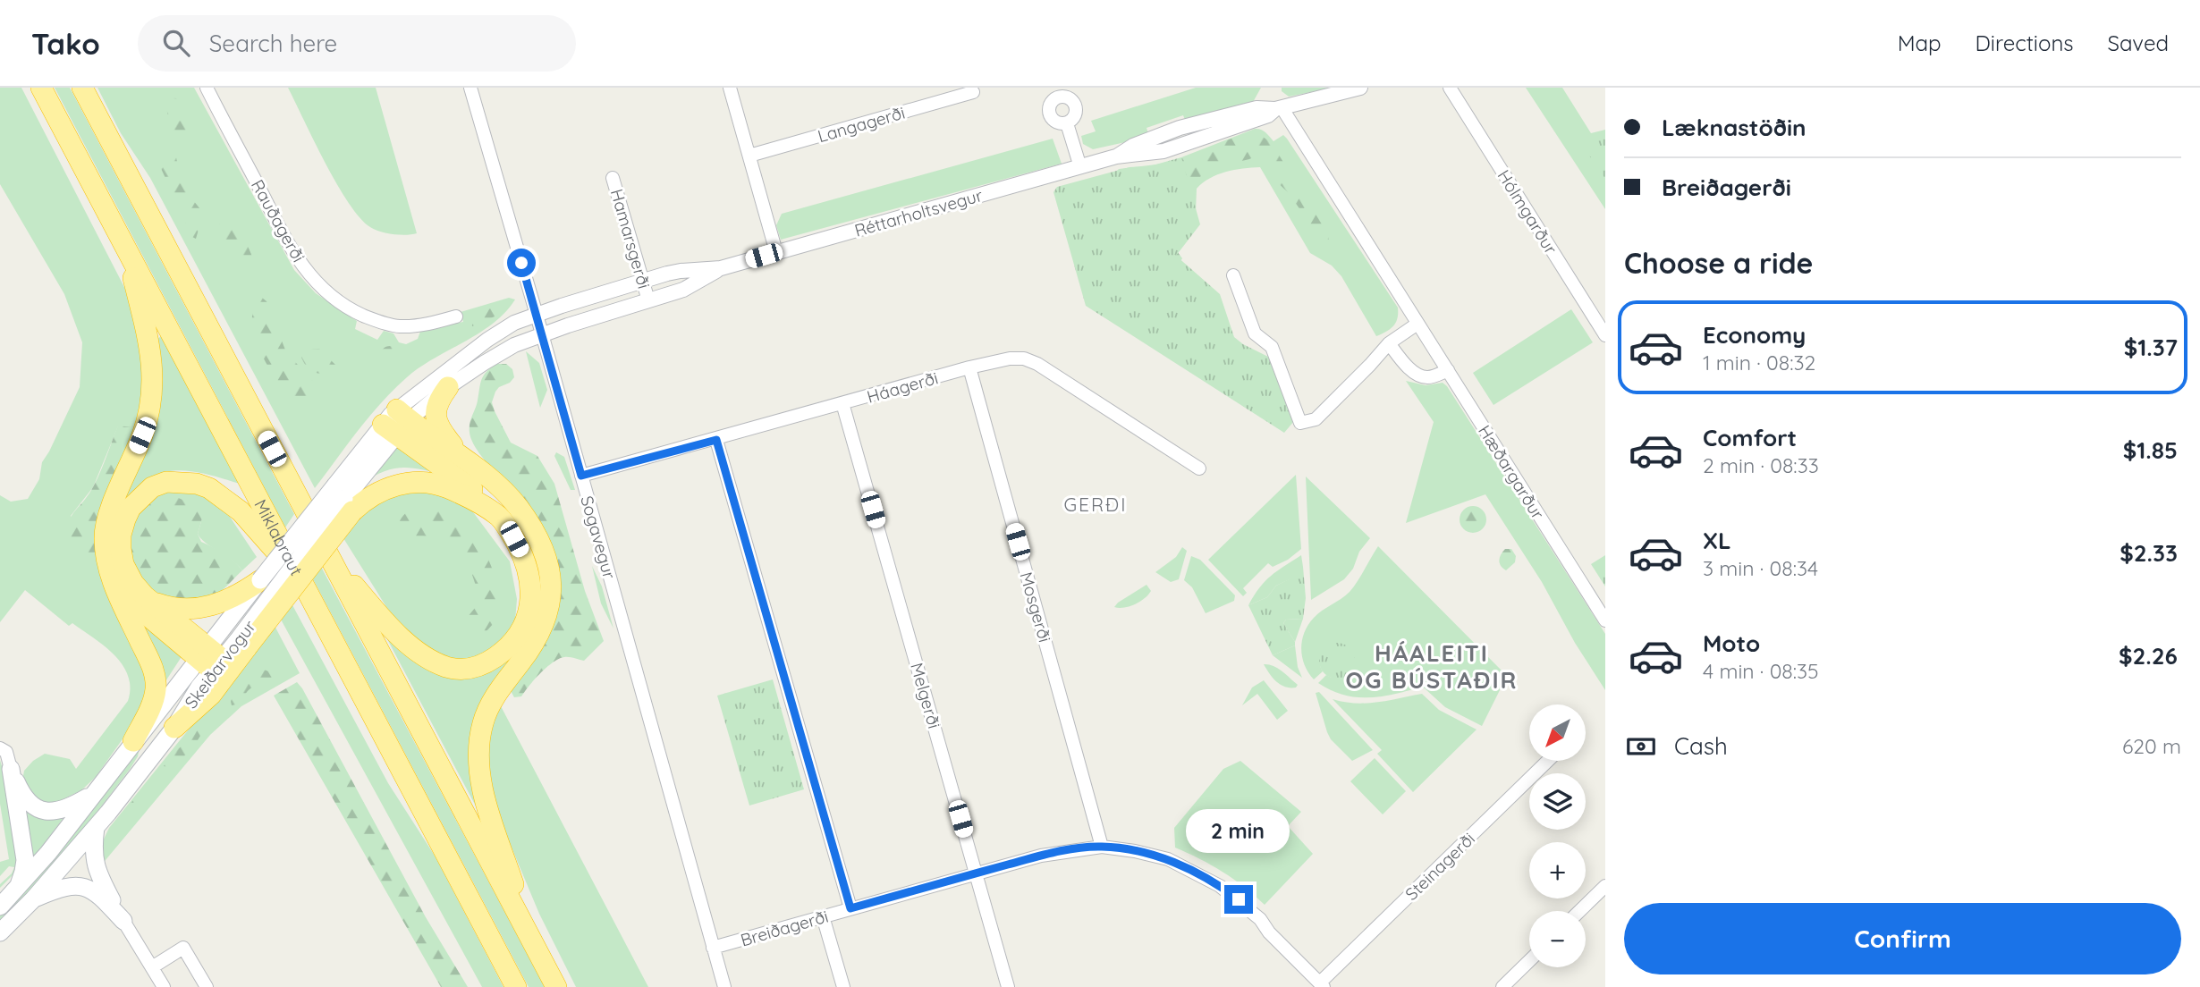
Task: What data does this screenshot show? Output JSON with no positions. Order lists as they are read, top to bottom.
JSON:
{
  "streets": {
    "highway": ["Miklabraut"],
    "main road": ["Skeiðarvogur"],
    "street": [
      "Langagerði",
      "Hólmgarður",
      "Réttarholtsvegur",
      "Rauðagerði",
      "Hamarsgerði",
      "Háagerði",
      "Hæðargarður",
      "Sogavegur",
      "Mosgerði",
      "Melgerði",
      "Steinagerði",
      "Breiðagerði"
    ]
  },
  "crossings": [
    ["Réttarholtsvegur", "Hamarsgerði"],
    ["Réttarholtsvegur", "Hæðargarður"],
    ["Réttarholtsvegur", "Sogavegur"],
    ["Réttarholtsvegur", "Skeiðarvogur"],
    ["Háagerði", "Sogavegur"],
    ["Háagerði", "Mosgerði"],
    ["Háagerði", "Melgerði"],
    ["Sogavegur", "Breiðagerði"],
    ["Mosgerði", "Breiðagerði"],
    ["Melgerði", "Breiðagerði"],
    ["Steinagerði", "Breiðagerði"]
  ],
  "districts": ["GERÐI", "HÁALEITI OG BÚSTAÐIR"],
  "north": "bottom left",
  "page": {
    "header": "Tako",
    "search": "Search here",
    "nav": ["Map", "Directions", "Saved"],
    "banner": ["Læknastöðin", "Breiðagerði"],
    "heading": "Choose a ride",
    "list": [
      {
        "name": "Economy",
        "note": "1 min · 08:32",
        "value": "$1.37"
      },
      {
        "name": "Comfort",
        "note": "2 min · 08:33",
        "value": "$1.85"
      },
      {
        "name": "XL",
        "note": "3 min · 08:34",
        "value": "$2.33"
      },
      {
        "name": "Moto",
        "note": "4 min · 08:35",
        "value": "$2.26"
      }
    ],
    "map_buttons": ["+", "−"],
    "pay": ["Cash", "620 m"],
    "bubble": "2 min",
    "buttons": "Confirm"
  }
}
